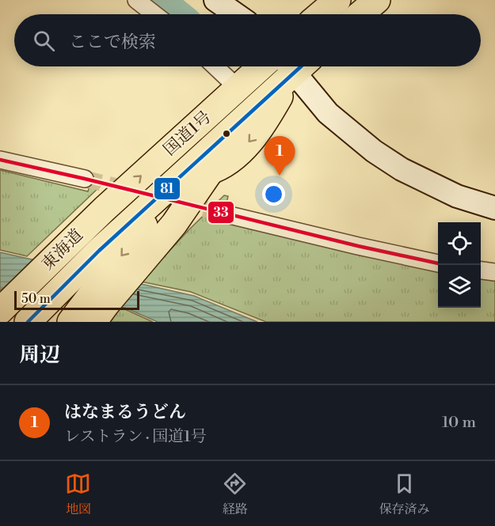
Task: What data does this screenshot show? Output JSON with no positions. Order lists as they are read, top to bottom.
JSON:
{
  "streets": {
    "highway": ["国道1号", "東海道"]
  },
  "crossings": [
    ["国道1号", "東海道"]
  ],
  "lines": ["transit line 81", "transit line 33"],
  "scale_bar": "50 m",
  "page": {
    "search": "ここで検索",
    "pins": "1",
    "scale": "50 m",
    "heading": "周辺",
    "list": [
      {
        "mark": "1",
        "name": "はなまるうどん",
        "note": "レストラン · 国道1号",
        "value": "10 m"
      }
    ],
    "nav": ["地図", "経路", "保存済み"]
  }
}
